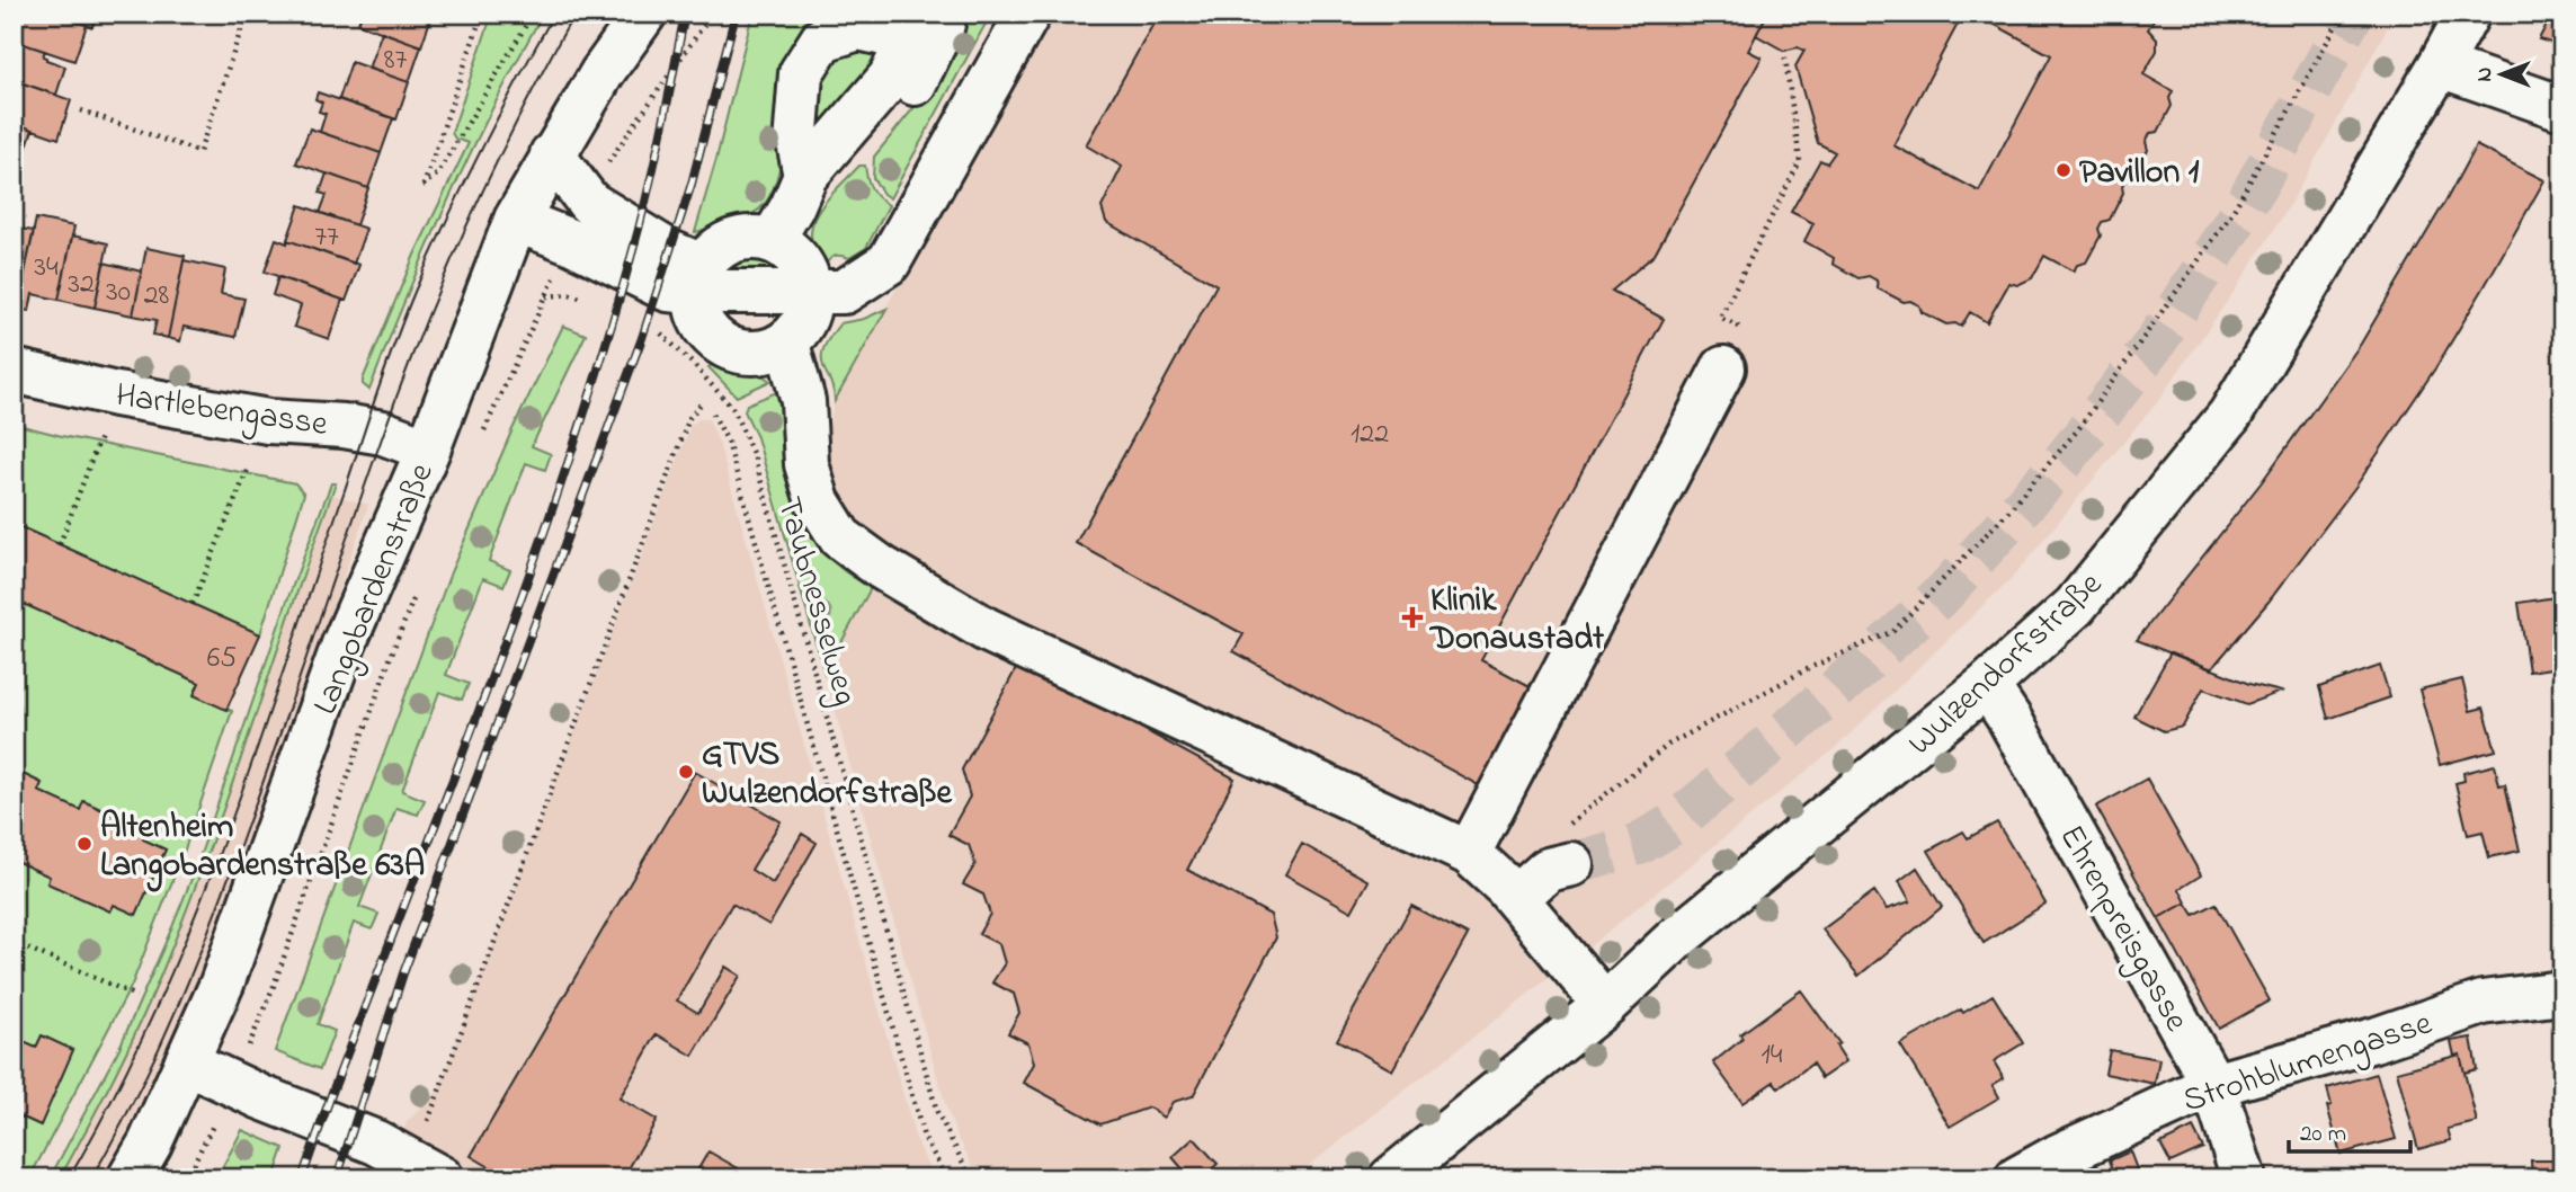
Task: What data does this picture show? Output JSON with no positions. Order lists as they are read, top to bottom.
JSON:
{
  "streets": {
    "street": [
      "Hartlebengasse",
      "Langobardenstraße",
      "Wulzendorfstraße",
      "Ehrenpreisgasse",
      "Strohblumengasse"
    ],
    "path": ["Taubnesselweg"]
  },
  "crossings": [
    ["Hartlebengasse", "Langobardenstraße"],
    ["Wulzendorfstraße", "Ehrenpreisgasse"],
    ["Ehrenpreisgasse", "Strohblumengasse"]
  ],
  "places": {
    "other": ["Pavillon 1", "GTVS Wulzendorfstraße", "Altenheim Langobardenstraße 63A"],
    "health": ["Klinik Donaustadt"]
  },
  "house_numbers": [
    "87",
    "77",
    "34",
    "32",
    "30",
    "28",
    "122",
    "65",
    "14"
  ],
  "scale_bar": "20 m",
  "north": "left"
}
